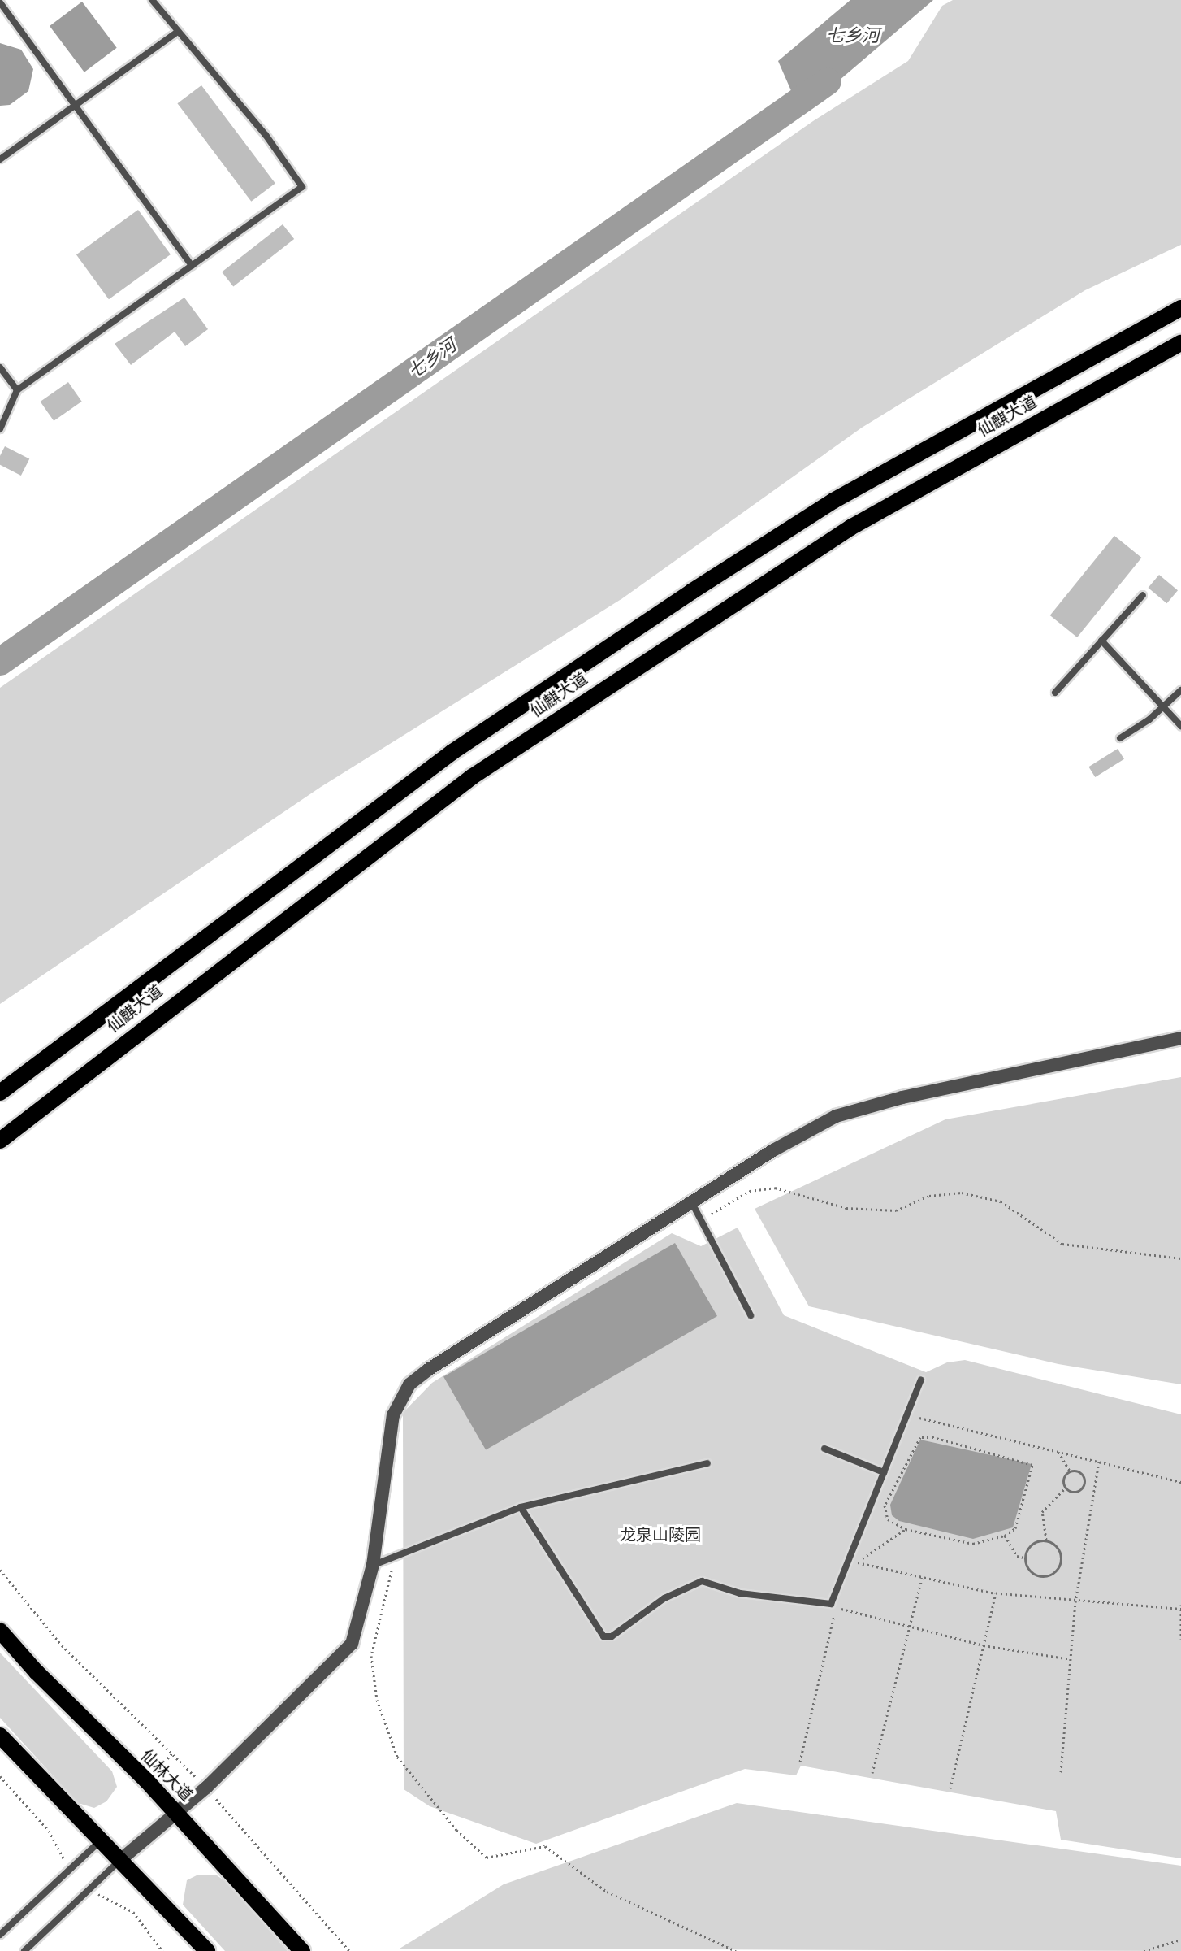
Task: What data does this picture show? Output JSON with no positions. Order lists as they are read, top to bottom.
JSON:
{
  "streets": {
    "main road": ["仙麒大道", "仙林大道"]
  },
  "water": ["七乡河"],
  "parks": ["龙泉山陵园"]
}
